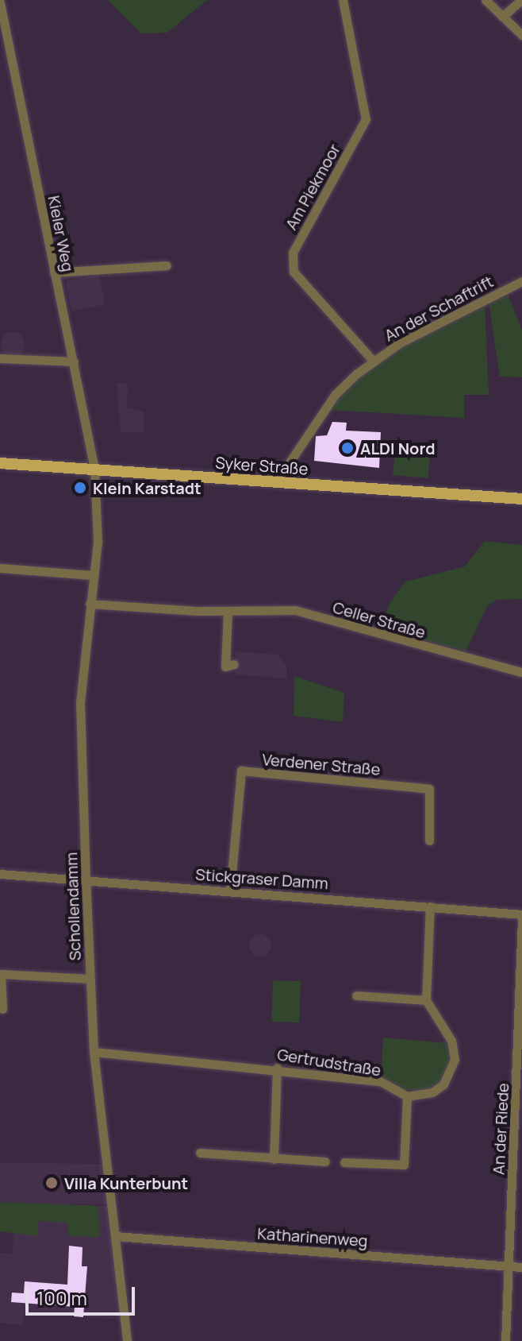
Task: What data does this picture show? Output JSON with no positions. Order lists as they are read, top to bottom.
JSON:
{
  "streets": {
    "main road": ["Syker Straße"],
    "street": [
      "Am Piekmoor",
      "Kieler Weg",
      "An der Schaftrift",
      "Celler Straße",
      "Verdener Straße",
      "Stickgraser Damm",
      "Schollendamm",
      "Gertrudstraße",
      "An der Riede",
      "Katharinenweg"
    ]
  },
  "crossings": [
    ["Am Piekmoor", "An der Schaftrift"],
    ["Kieler Weg", "Syker Straße"],
    ["Kieler Weg", "Schollendamm"],
    ["An der Schaftrift", "Syker Straße"],
    ["Syker Straße", "Schollendamm"],
    ["Celler Straße", "Schollendamm"],
    ["Verdener Straße", "Stickgraser Damm"],
    ["Stickgraser Damm", "Schollendamm"],
    ["Stickgraser Damm", "An der Riede"],
    ["Schollendamm", "Gertrudstraße"],
    ["Schollendamm", "Katharinenweg"],
    ["An der Riede", "Katharinenweg"]
  ],
  "places": ["ALDI Nord", "Klein Karstadt", "Villa Kunterbunt"],
  "scale_bar": "100 m"
}
